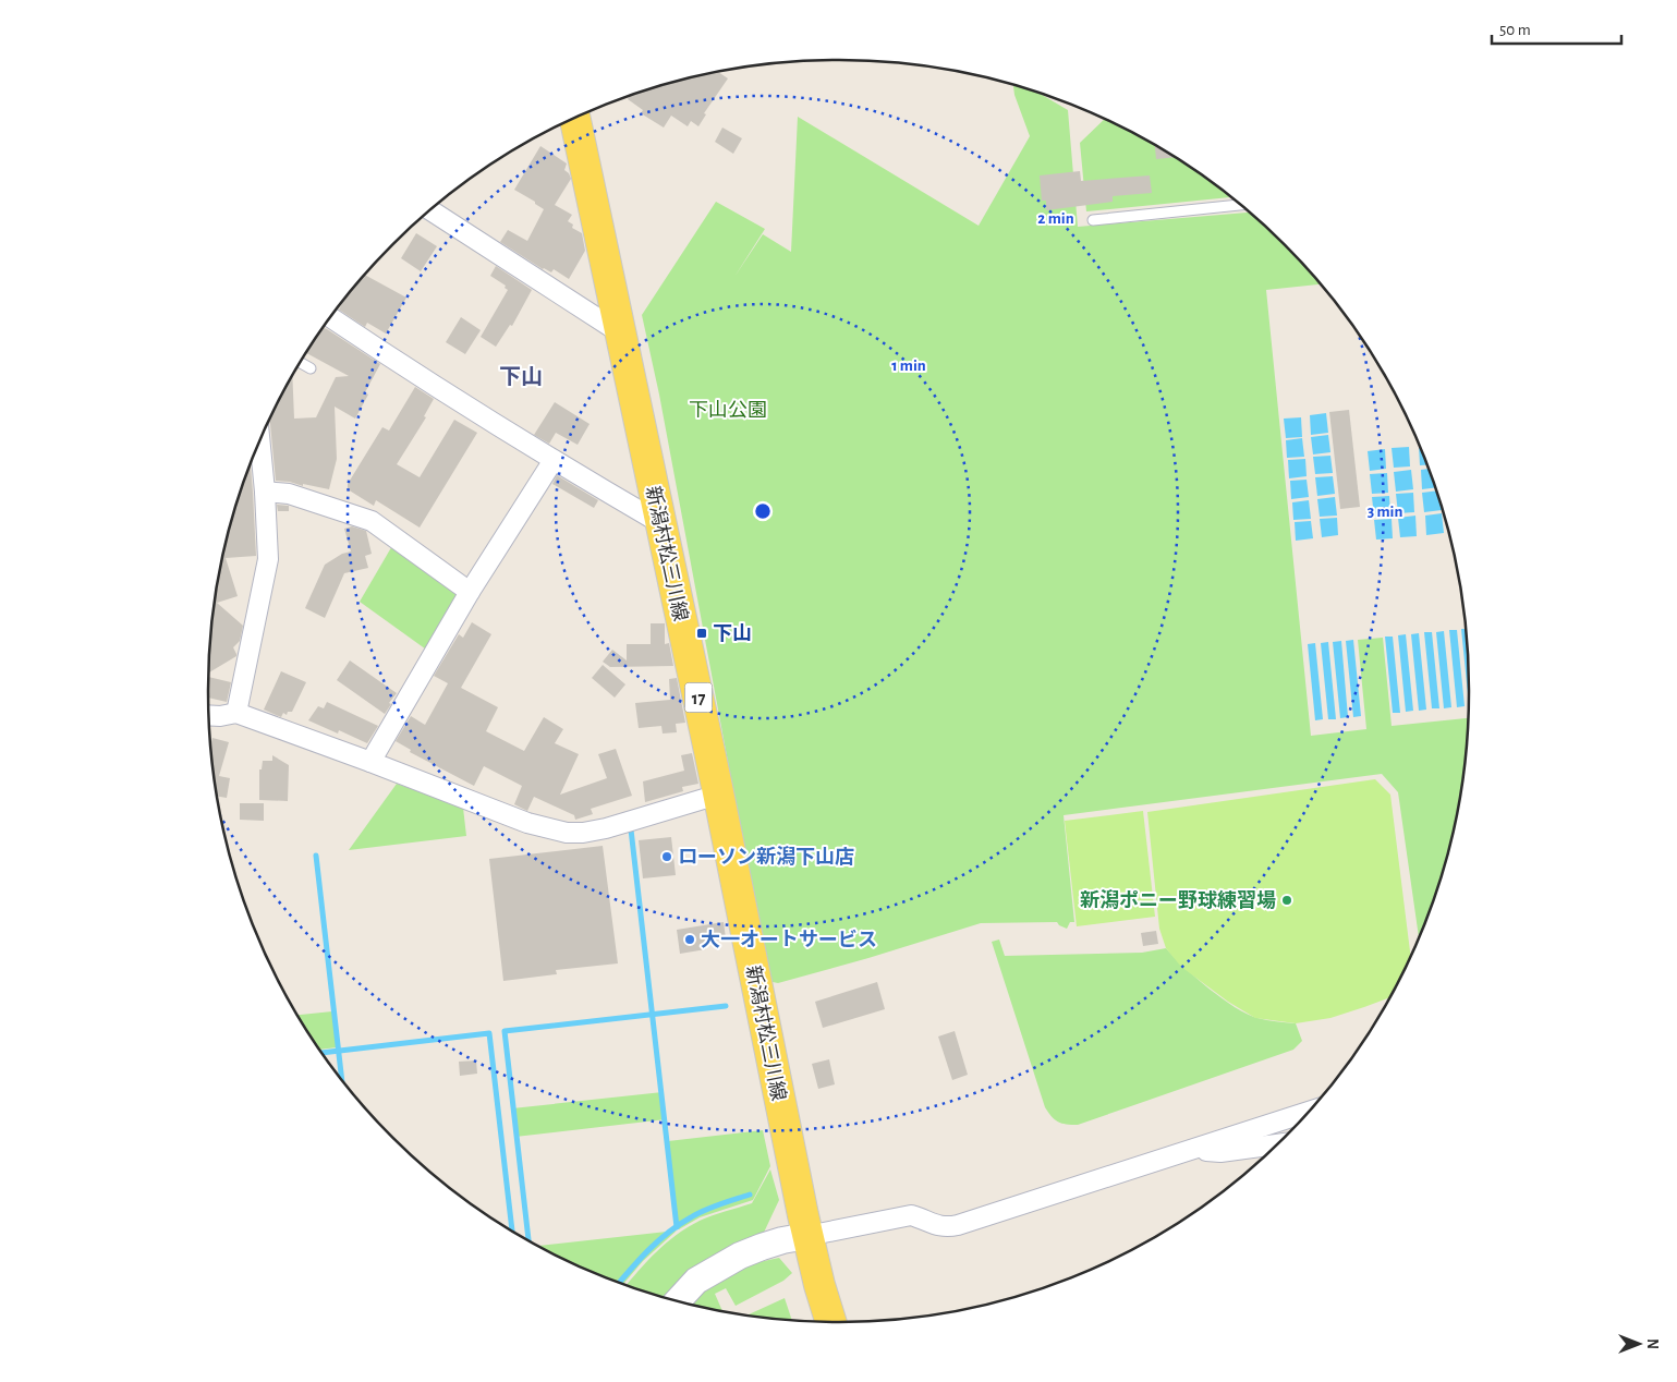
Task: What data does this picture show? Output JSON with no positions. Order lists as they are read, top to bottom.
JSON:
{
  "streets": {
    "main road": ["新潟村松三川線", "17"]
  },
  "districts": ["下山"],
  "parks": ["下山公園"],
  "places": {
    "transit": ["下山"],
    "other": ["ローソン新潟下山店", "新潟ポニー野球練習場", "大一オートサービス"]
  },
  "scale_bar": "50 m",
  "north": "right",
  "rings": ["2 min", "1 min", "3 min"]
}
